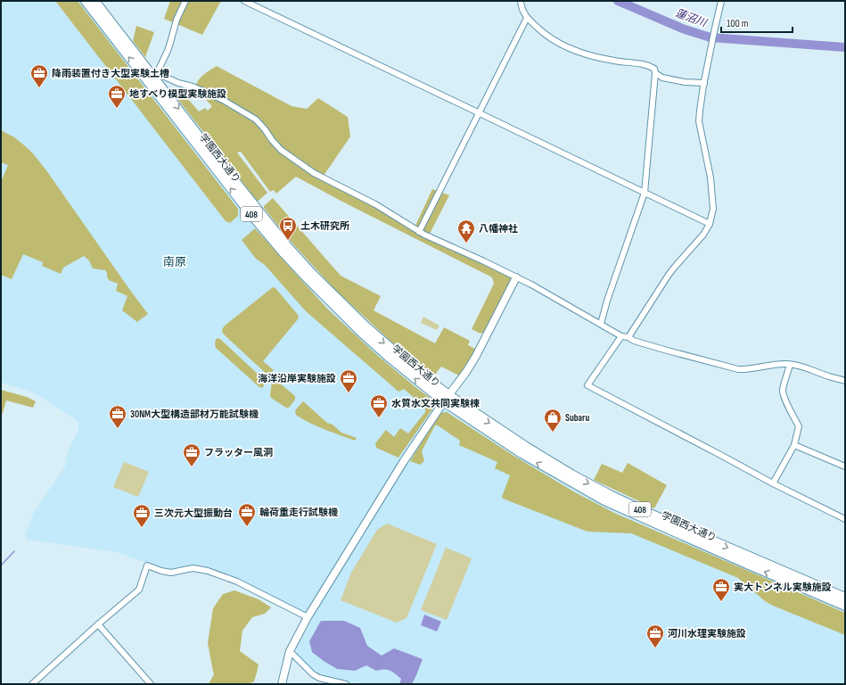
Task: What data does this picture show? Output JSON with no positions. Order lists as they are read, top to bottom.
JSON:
{
  "streets": {
    "highway": ["学園西大通り", "408"]
  },
  "districts": ["南原"],
  "water": ["蓮沼川"],
  "places": {
    "office": [
      "降雨装置付き大型実験土槽",
      "地すべり模型実験施設",
      "海洋沿岸実験施設",
      "水質水文共同実験棟",
      "30NM大型構造部材万能試験機",
      "フラッター風洞",
      "輪荷重走行試験機",
      "三次元大型振動台",
      "実大トンネル実験施設",
      "河川水理実験施設"
    ],
    "bus stop": ["土木研究所"],
    "temple": ["八幡神社"],
    "shop": ["Subaru"]
  },
  "scale_bar": "100 m"
}
